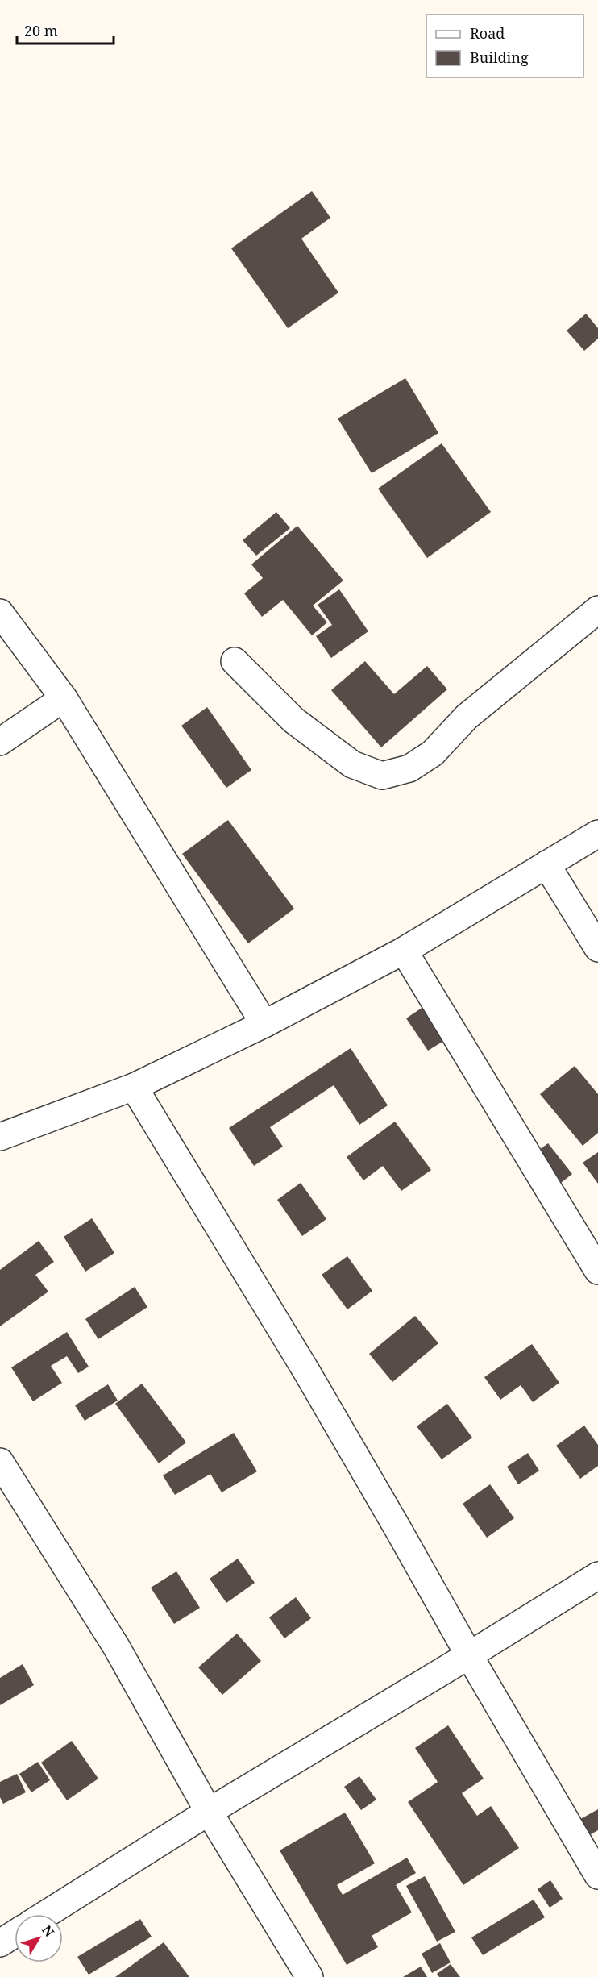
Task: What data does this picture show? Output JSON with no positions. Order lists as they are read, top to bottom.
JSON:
{
  "legend": ["Road", "Building"],
  "scale_bar": "20 m",
  "north": "top right"
}
